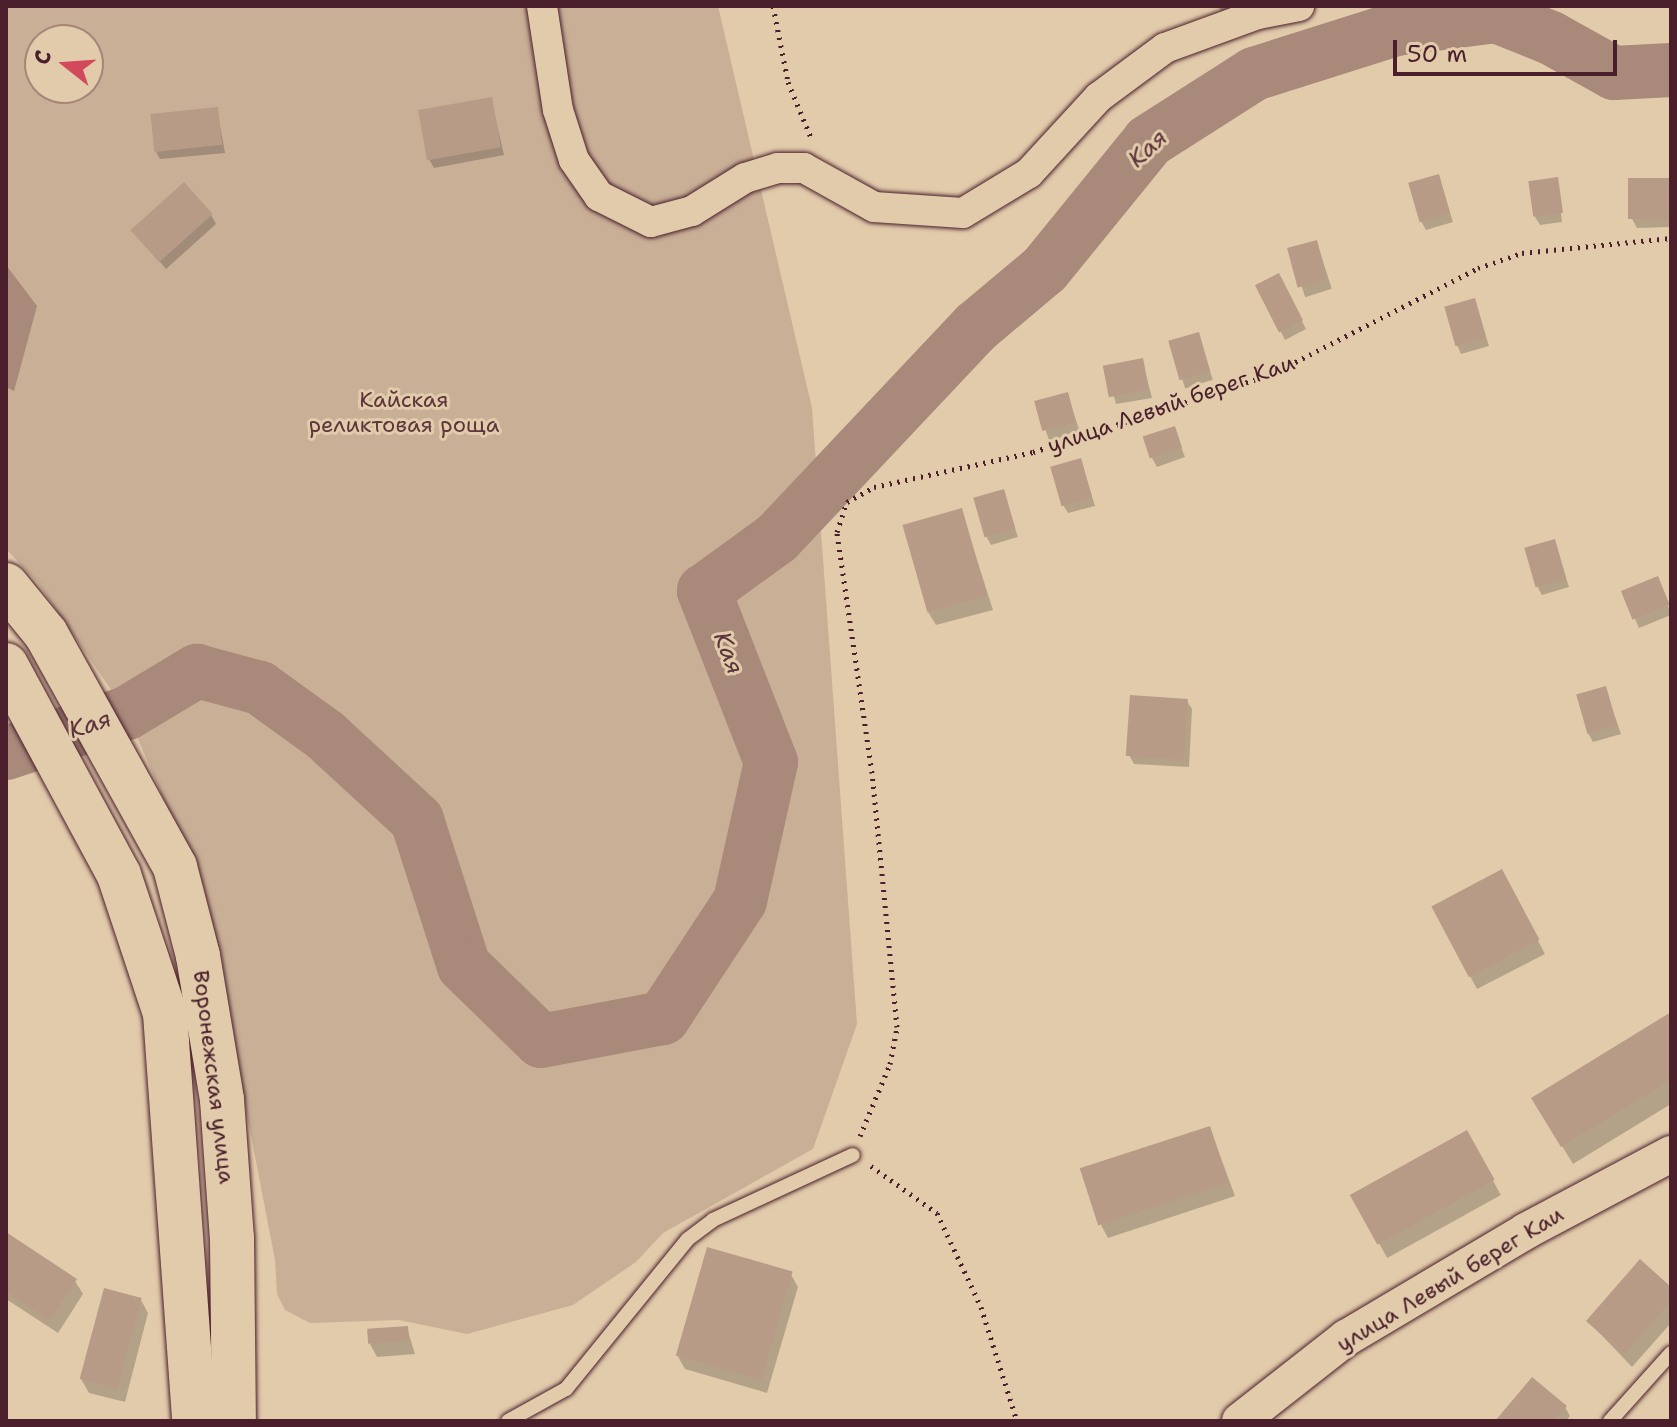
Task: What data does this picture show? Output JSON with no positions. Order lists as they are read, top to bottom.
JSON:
{
  "streets": {
    "main road": ["Воронежская улица"],
    "street": ["улица Левый берег Каи"]
  },
  "water": ["Кая"],
  "parks": ["Кайская реликтовая роща"],
  "scale_bar": "50 m",
  "north": "left"
}
